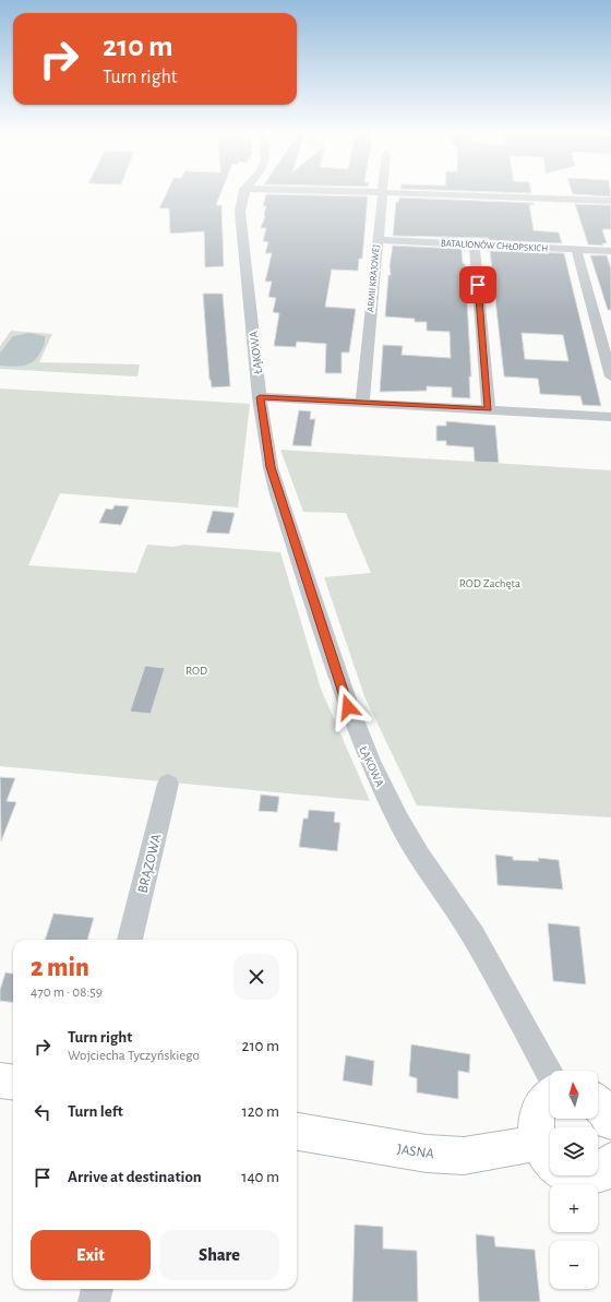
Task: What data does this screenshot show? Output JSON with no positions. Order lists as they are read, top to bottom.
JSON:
{
  "streets": {
    "street": [
      "BATALIONÓW CHŁOPSKICH",
      "ARMII KRAJOWEJ",
      "ŁĄKOWA",
      "BRĄZOWA",
      "JASNA"
    ]
  },
  "crossings": [
    ["BATALIONÓW CHŁOPSKICH", "ARMII KRAJOWEJ"]
  ],
  "parks": ["ROD Zachęta", "ROD"],
  "north": "top",
  "page": {
    "turn": ["210 m", "Turn right"],
    "heading": ["2 min", "470 m · 08:59"],
    "list": [
      {
        "name": "Turn right",
        "note": "Wojciecha Tyczyńskiego",
        "value": "210 m"
      },
      {
        "name": "Turn left",
        "value": "120 m"
      },
      {
        "name": "Arrive at destination",
        "value": "140 m"
      }
    ],
    "map_buttons": ["+", "−"],
    "buttons": ["Exit", "Share"]
  }
}
